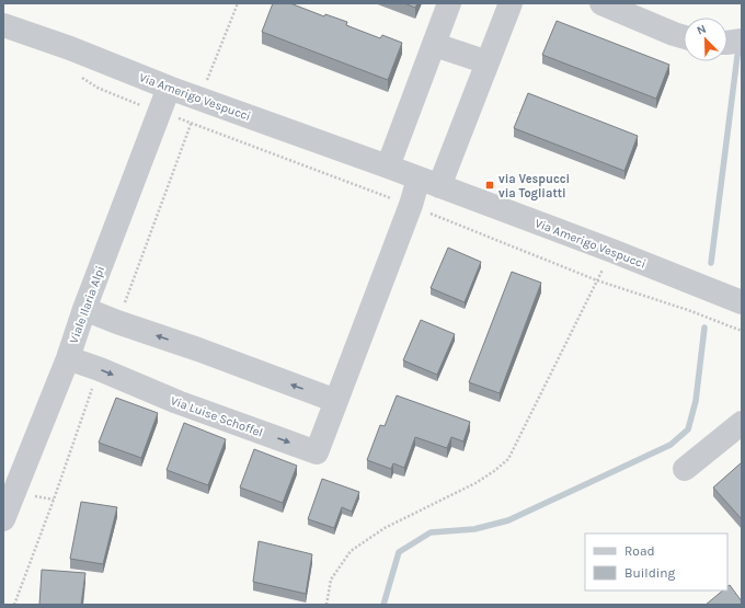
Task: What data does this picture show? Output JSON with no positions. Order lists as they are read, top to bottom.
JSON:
{
  "streets": {
    "street": ["Via Amerigo Vespucci", "Viale Ilaria Alpi", "Via Luise Schoffel"]
  },
  "crossings": [
    ["Via Amerigo Vespucci", "Viale Ilaria Alpi"],
    ["Via Amerigo Vespucci", "Via Luise Schoffel"],
    ["Viale Ilaria Alpi", "Via Luise Schoffel"]
  ],
  "places": {
    "transit": ["via Vespucci via Togliatti"]
  },
  "legend": ["Road", "Building"],
  "north": "top left"
}
